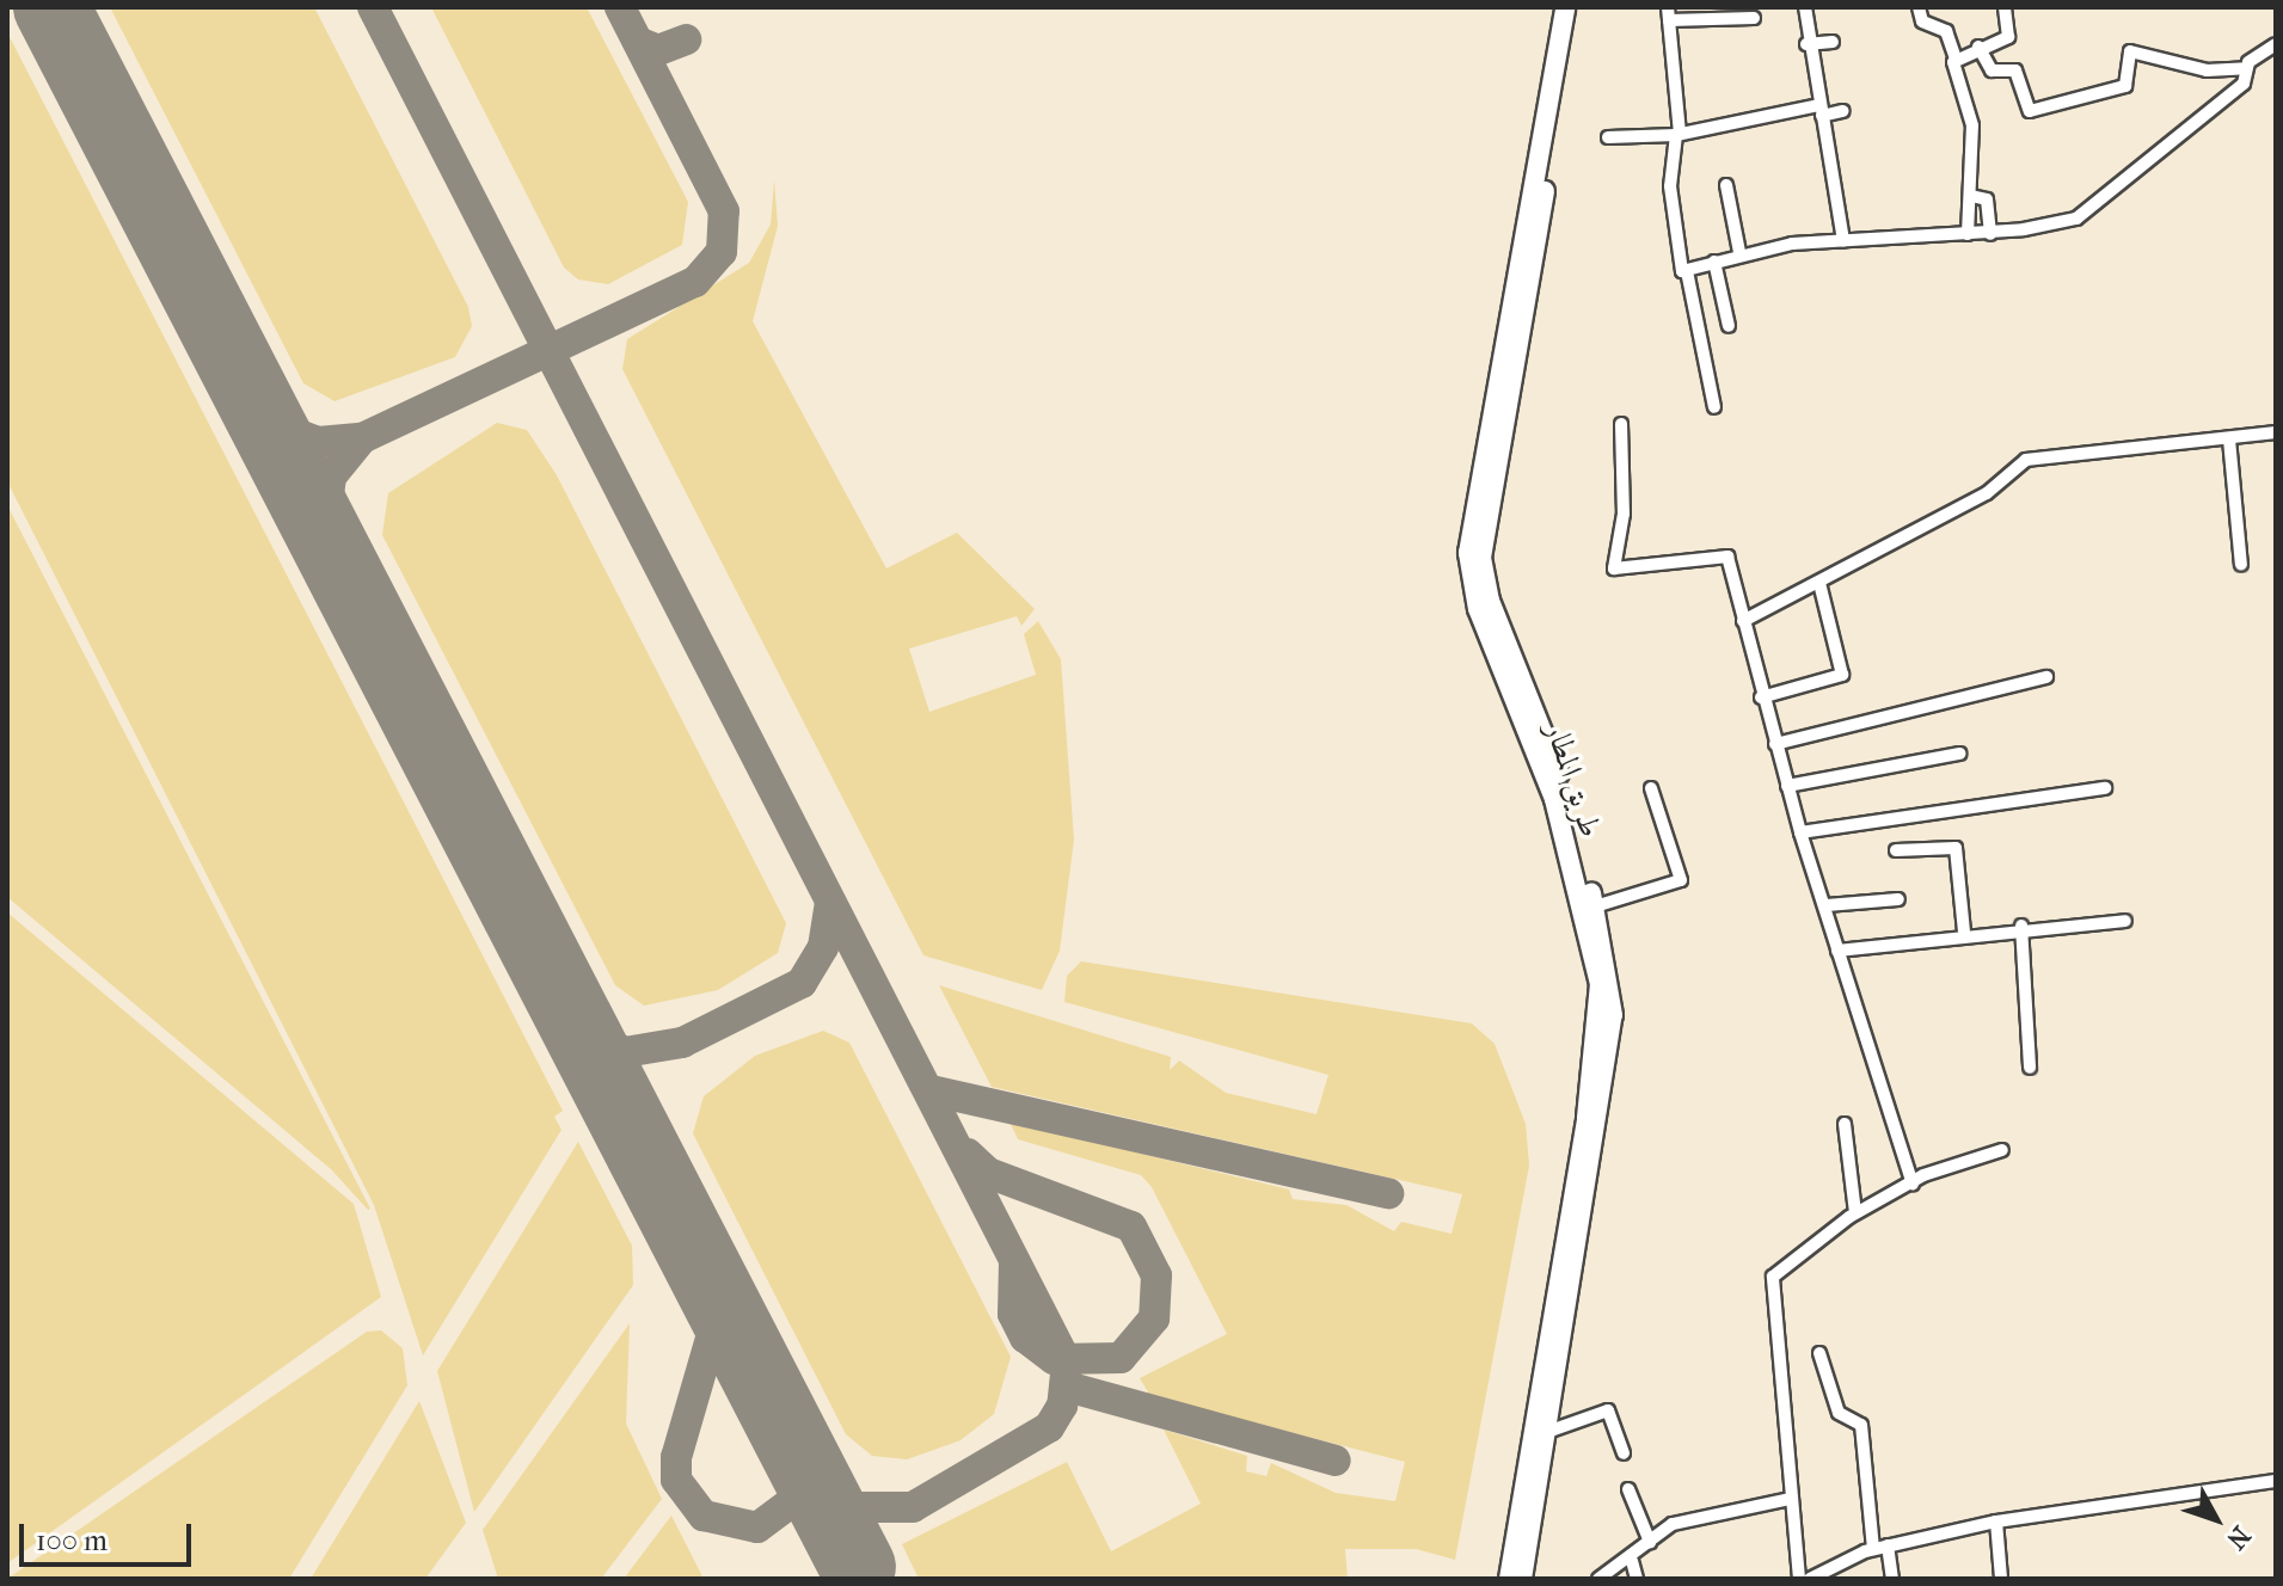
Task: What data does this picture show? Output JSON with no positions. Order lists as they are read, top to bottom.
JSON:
{
  "streets": {
    "main road": ["طريق المطار"]
  },
  "scale_bar": "100 m",
  "north": "bottom right"
}
